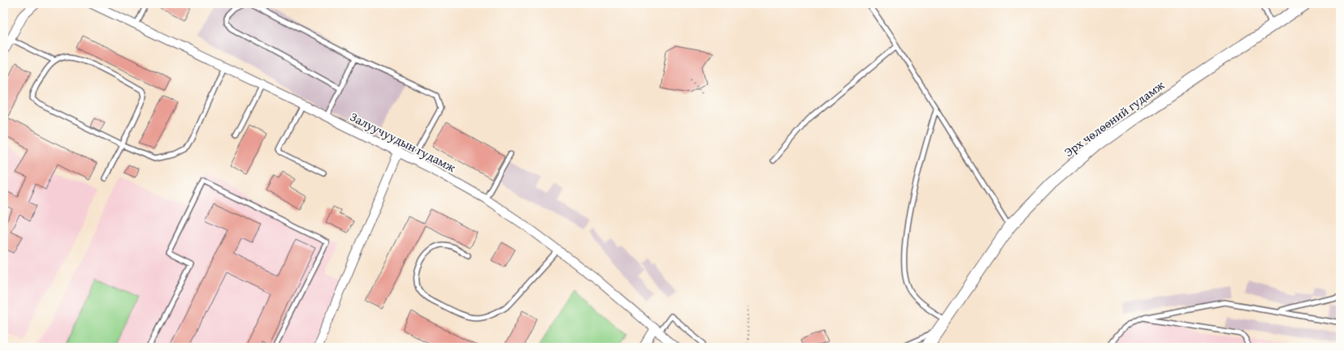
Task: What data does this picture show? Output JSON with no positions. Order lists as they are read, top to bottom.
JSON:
{
  "streets": {
    "main road": ["Эрх чөлөөний гудамж"],
    "street": ["Залуучуудын гудамж"]
  }
}
